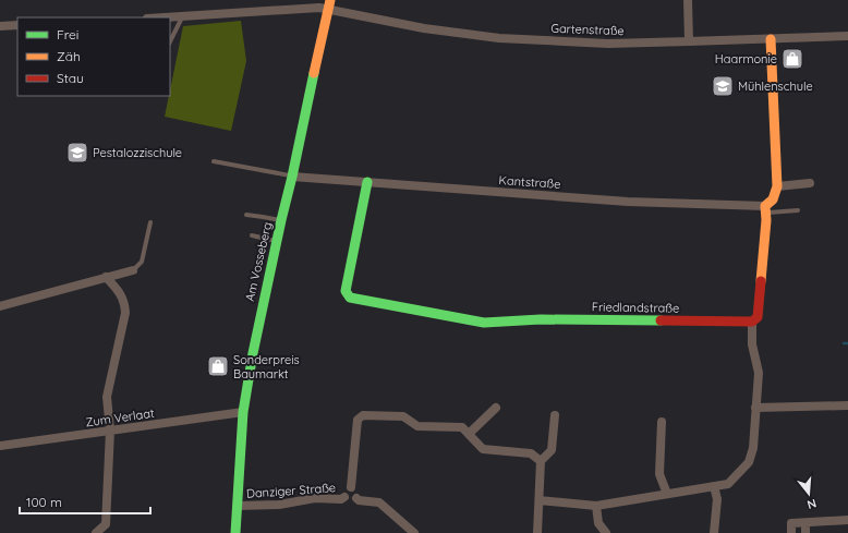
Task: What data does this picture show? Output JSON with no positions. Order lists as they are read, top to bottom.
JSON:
{
  "streets": {
    "street": [
      "Gartenstraße",
      "Kantstraße",
      "Am Vosseberg",
      "Friedlandstraße",
      "Zum Verlaat",
      "Danziger Straße"
    ]
  },
  "crossings": [
    ["Gartenstraße", "Am Vosseberg"],
    ["Kantstraße", "Am Vosseberg"],
    ["Kantstraße", "Friedlandstraße"],
    ["Am Vosseberg", "Zum Verlaat"],
    ["Am Vosseberg", "Danziger Straße"]
  ],
  "places": {
    "shop": ["Haarmonie", "Sonderpreis Baumarkt"],
    "school or university": ["Mühlenschule", "Pestalozzischule"]
  },
  "legend": ["Frei", "Zäh", "Stau"],
  "scale_bar": "100 m",
  "north": "bottom"
}
